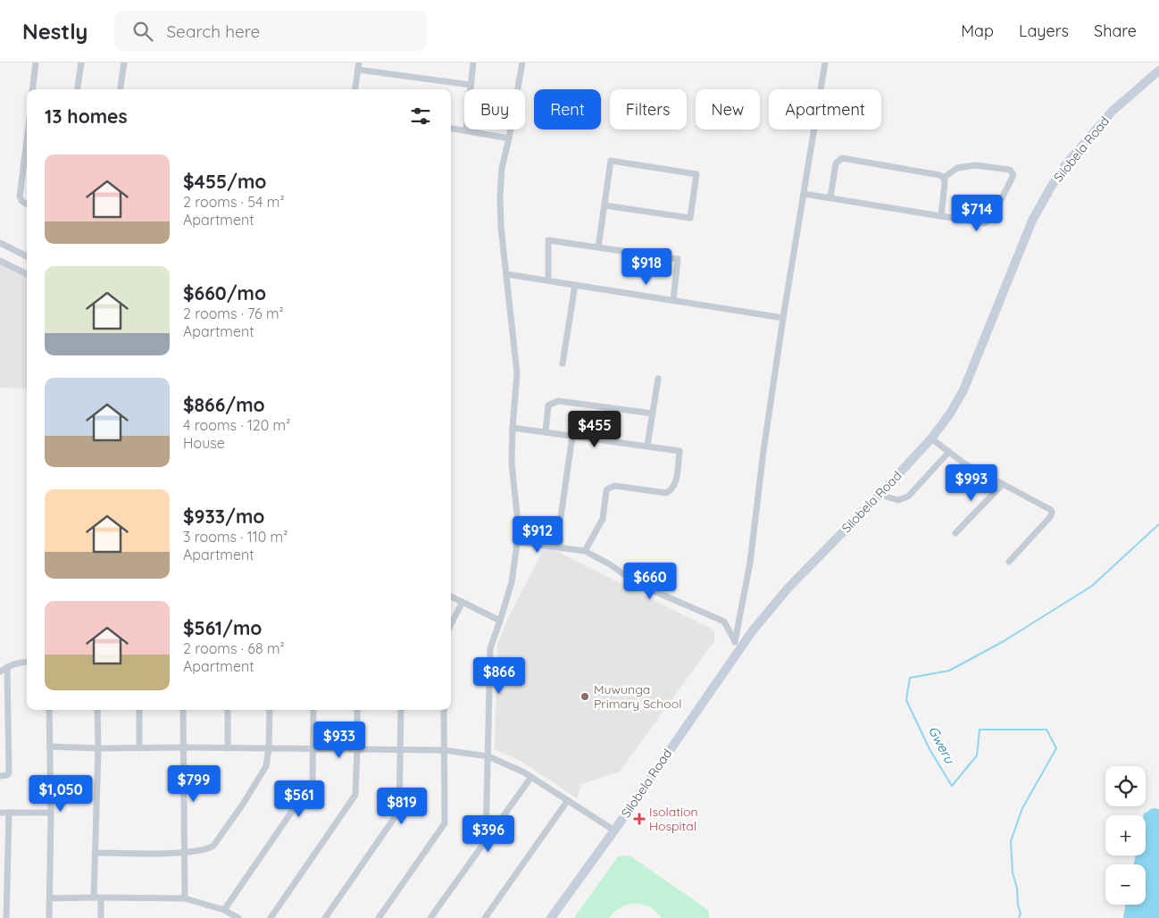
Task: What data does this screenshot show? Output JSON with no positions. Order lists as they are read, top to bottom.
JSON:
{
  "streets": {
    "street": ["Silobela Road"]
  },
  "water": ["Gweru"],
  "places": {
    "other": ["Muwunga Primary School"],
    "health": ["Isolation Hospital"]
  },
  "page": {
    "header": "Nestly",
    "search": "Search here",
    "nav": ["Map", "Layers", "Share"],
    "chip": [
      "Buy",
      "Rent",
      "Filters",
      "New",
      "Apartment"
    ],
    "heading": "13 homes",
    "list": [
      {
        "name": "$455/mo",
        "note": "2 rooms · 54 m² · Apartment"
      },
      {
        "name": "$660/mo",
        "note": "2 rooms · 76 m² · Apartment"
      },
      {
        "name": "$866/mo",
        "note": "4 rooms · 120 m² · House"
      },
      {
        "name": "$933/mo",
        "note": "3 rooms · 110 m² · Apartment"
      },
      {
        "name": "$561/mo",
        "note": "2 rooms · 68 m² · Apartment"
      }
    ],
    "price": [
      "$714",
      "$918",
      "$455",
      "$993",
      "$912",
      "$660",
      "$866",
      "$933",
      "$799",
      "$1,050",
      "$561",
      "$819",
      "$396"
    ],
    "map_buttons": ["+", "−"]
  }
}
